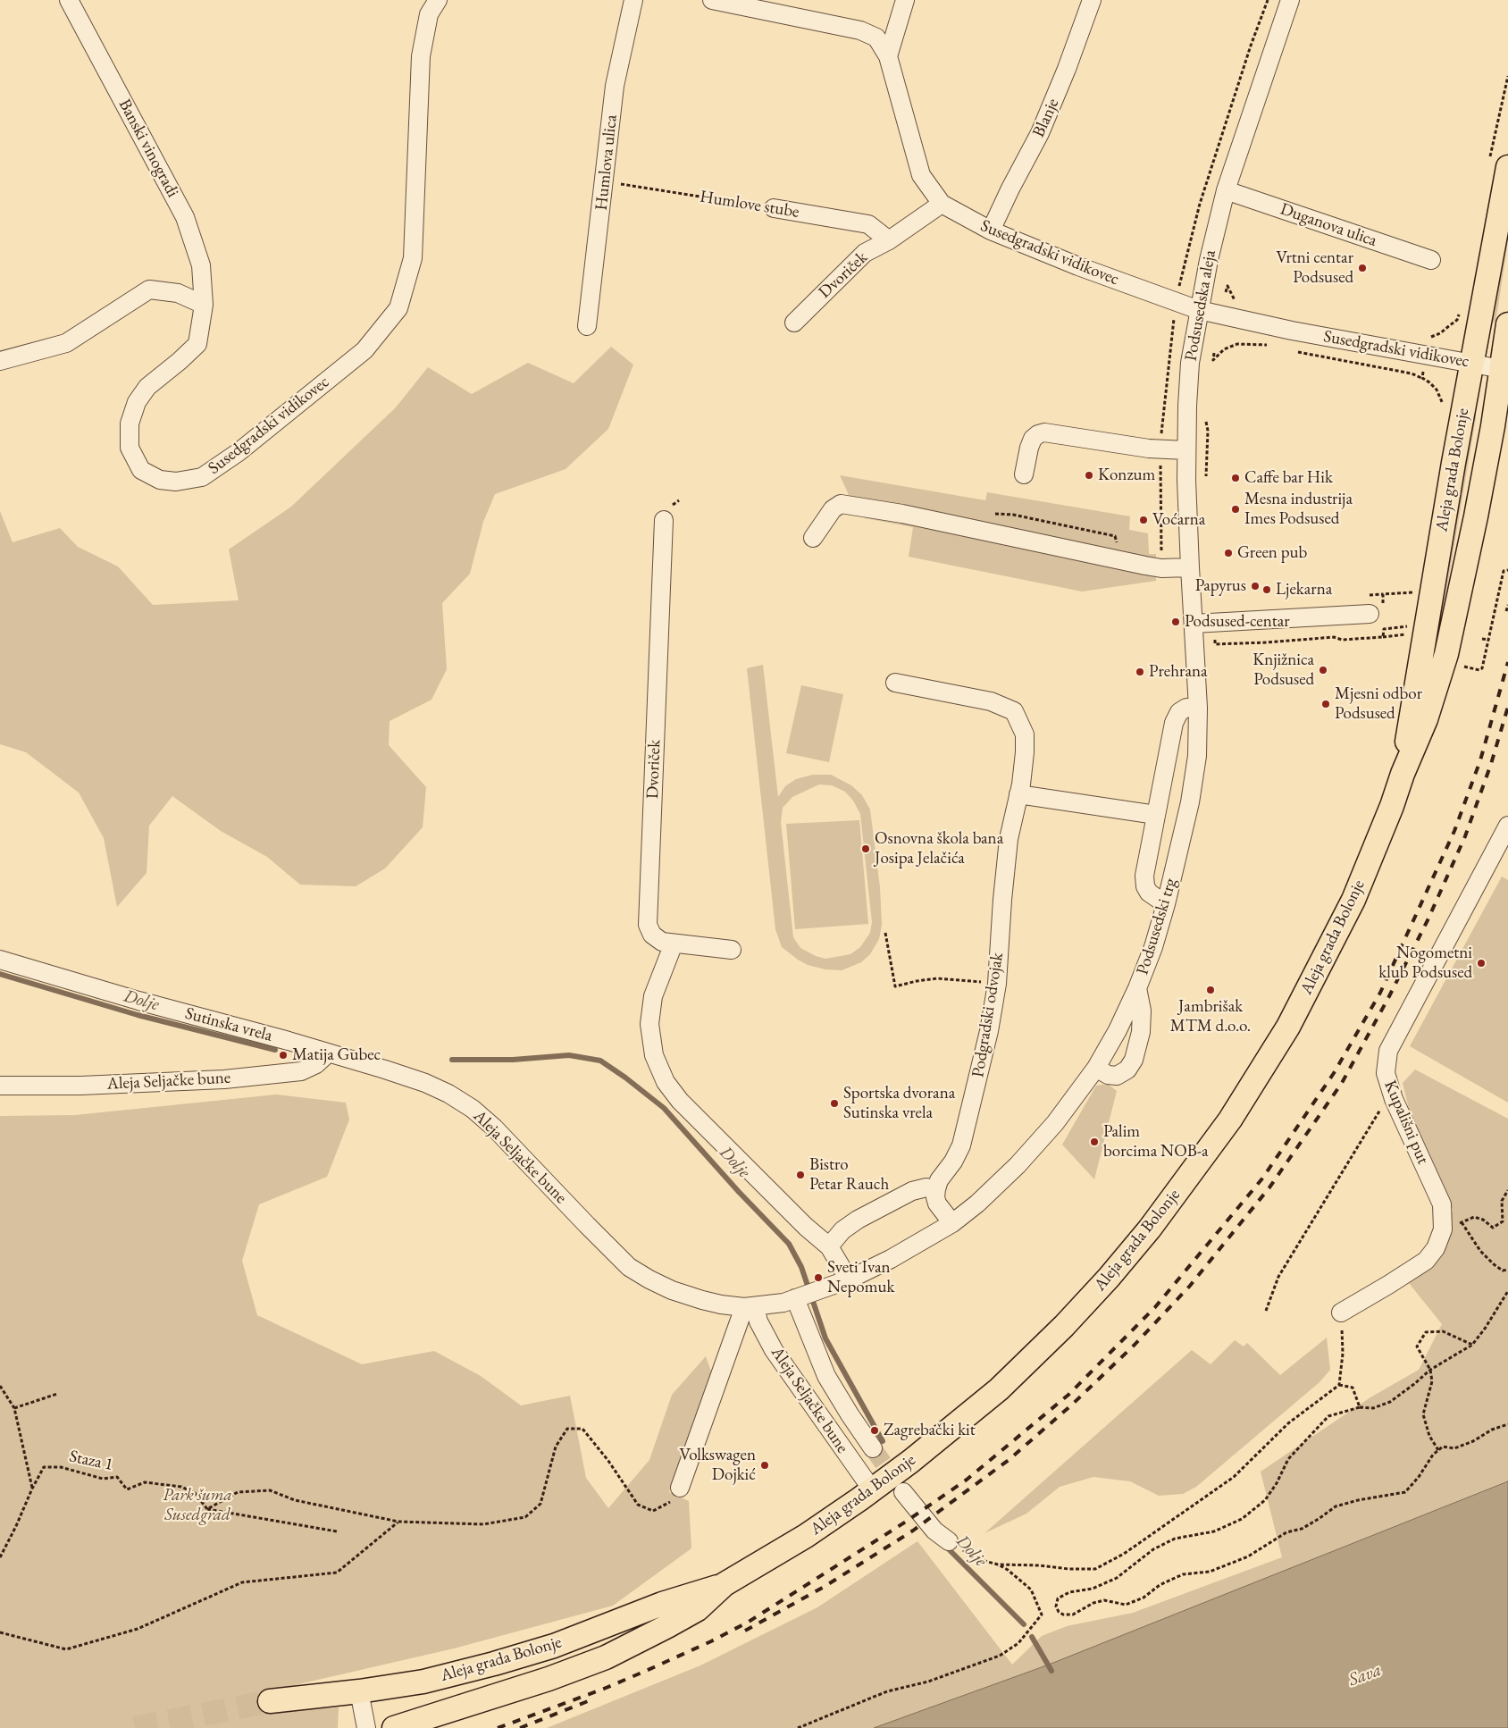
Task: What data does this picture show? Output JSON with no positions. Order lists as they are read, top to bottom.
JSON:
{
  "streets": {
    "main road": ["Aleja grada Bolonje"],
    "street": [
      "Blanje",
      "Banski vinogradi",
      "Humlova ulica",
      "Humlove stube",
      "Duganova ulica",
      "Susedgradski vidikovec",
      "Dvoriček",
      "Podsusedska aleja",
      "Podsusedski trg",
      "Podgradski odvojak",
      "Sutinska vrela",
      "Aleja Seljačke bune",
      "Kupališni put"
    ],
    "path": ["Staza 1"]
  },
  "crossings": [
    ["Blanje", "Susedgradski vidikovec"],
    ["Banski vinogradi", "Susedgradski vidikovec"],
    ["Humlova ulica", "Humlove stube"],
    ["Humlove stube", "Dvoriček"],
    ["Duganova ulica", "Podsusedska aleja"],
    ["Susedgradski vidikovec", "Dvoriček"],
    ["Susedgradski vidikovec", "Podsusedska aleja"],
    ["Susedgradski vidikovec", "Aleja grada Bolonje"],
    ["Podsusedska aleja", "Podsusedski trg"],
    ["Aleja grada Bolonje", "Aleja Seljačke bune"],
    ["Podsusedski trg", "Aleja Seljačke bune"],
    ["Sutinska vrela", "Aleja Seljačke bune"]
  ],
  "water": ["Dolje", "Sava"],
  "parks": ["Park šuma Susedgrad"],
  "places": [
    "Vrtni centar Podsused",
    "Konzum",
    "Caffe bar Hik",
    "Mesna industrija Imes Podsused",
    "Voćarna",
    "Green pub",
    "Papyrus",
    "Ljekarna",
    "Podsused-centar",
    "Knjižnica Podsused",
    "Prehrana",
    "Mjesni odbor Podsused",
    "Osnovna škola bana Josipa Jelačića",
    "Nogometni klub Podsused",
    "Jambrišak MTM d.o.o.",
    "Matija Gubec",
    "Sportska dvorana Sutinska vrela",
    "Palim borcima NOB-a",
    "Bistro Petar Rauch",
    "Sveti Ivan Nepomuk",
    "Zagrebački kit",
    "Volkswagen Dojkić"
  ]
}
